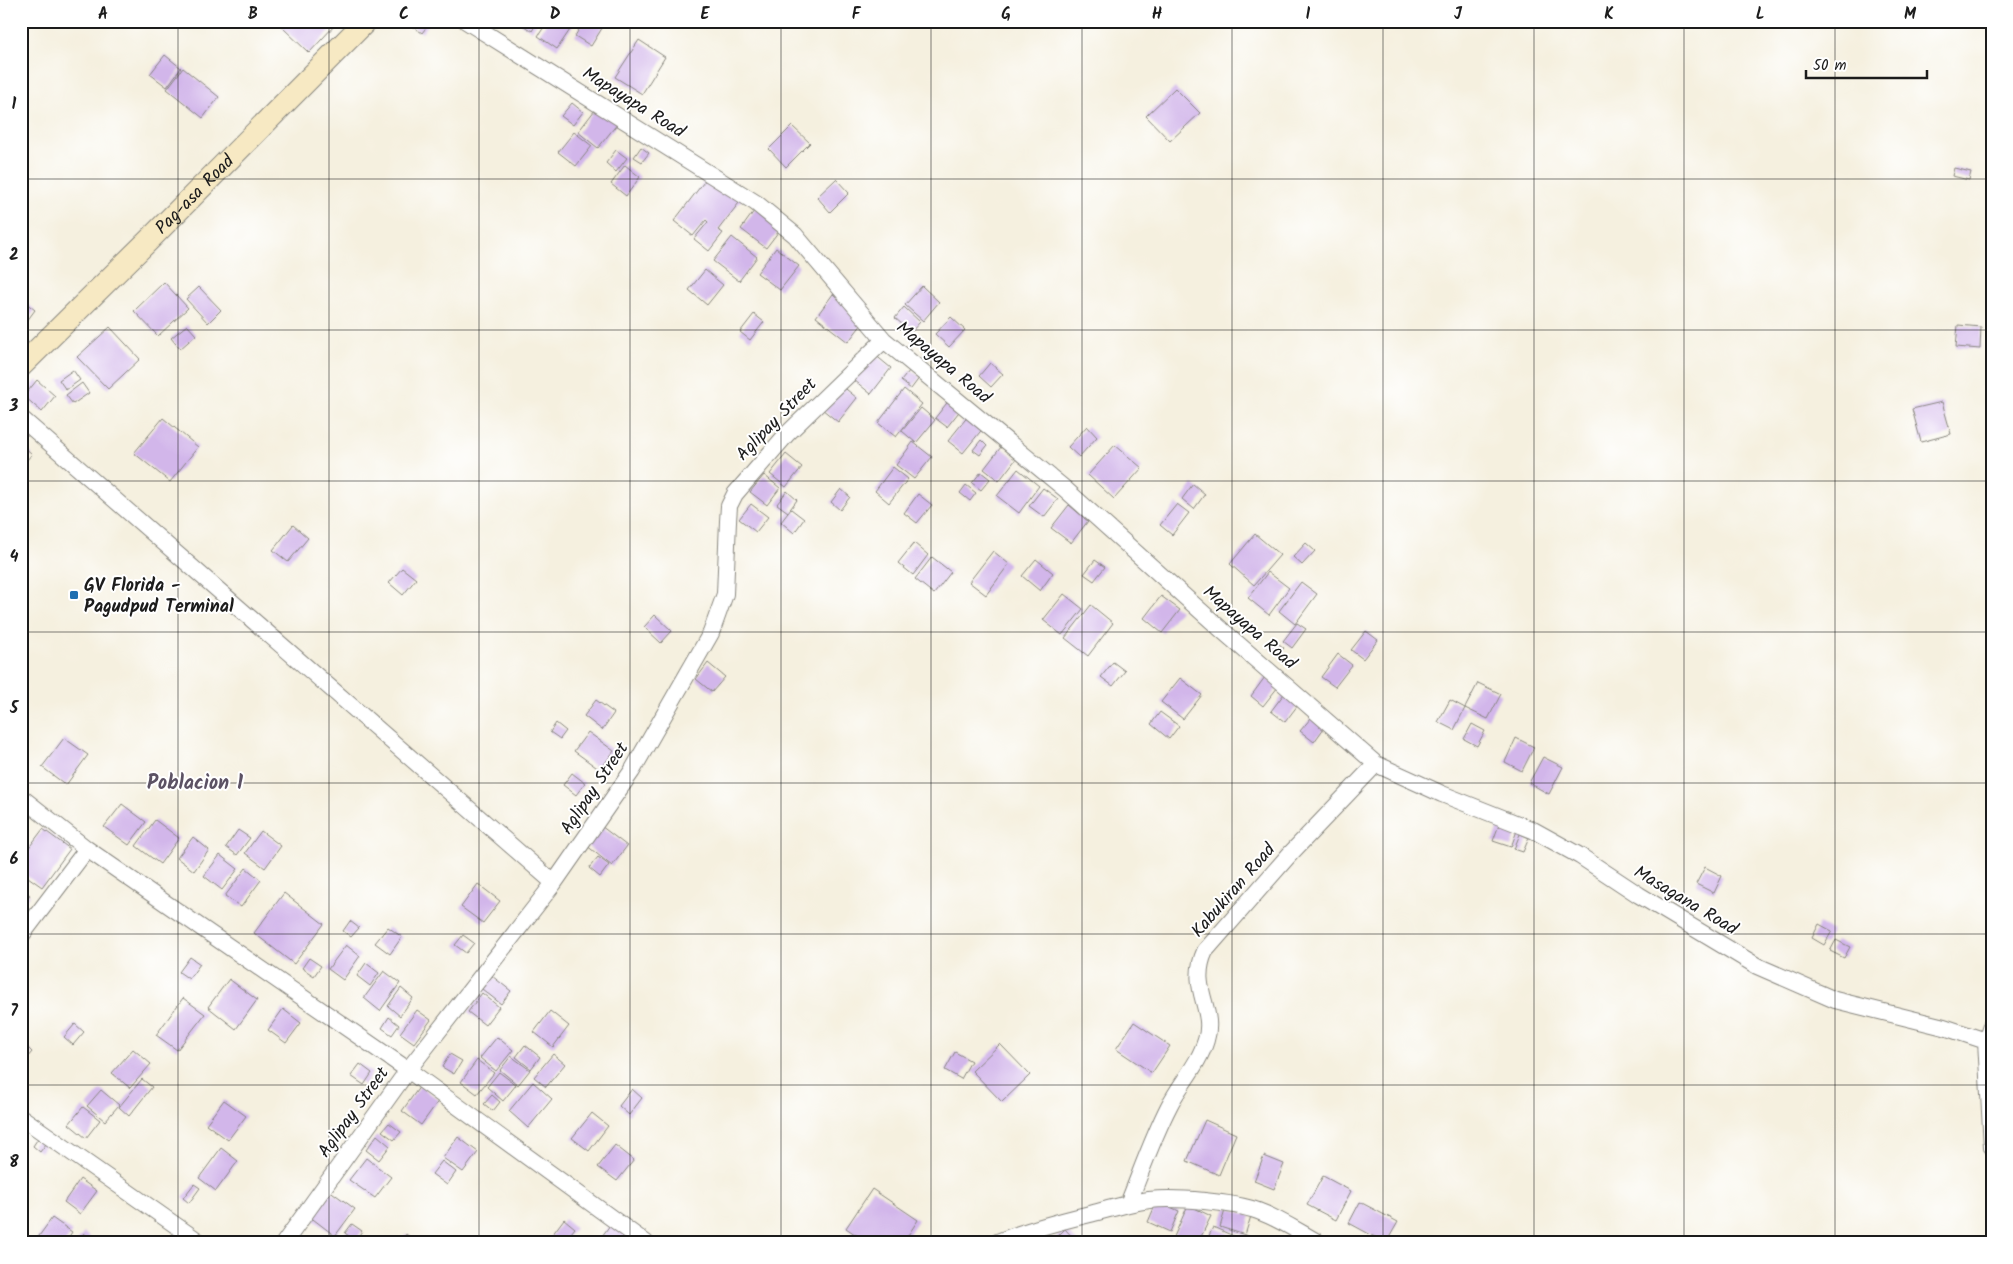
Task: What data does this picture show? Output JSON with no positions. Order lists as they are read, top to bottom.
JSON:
{
  "streets": {
    "main road": ["Pag-asa Road"],
    "street": [
      "Mapayapa Road",
      "Aglipay Street",
      "Kabukiran Road",
      "Masagana Road"
    ]
  },
  "crossings": [
    ["Mapayapa Road", "Aglipay Street"],
    ["Mapayapa Road", "Kabukiran Road"],
    ["Mapayapa Road", "Masagana Road"],
    ["Kabukiran Road", "Masagana Road"]
  ],
  "districts": ["Poblacion 1"],
  "places": {
    "transit": ["GV Florida - Pagudpud Terminal"]
  },
  "scale_bar": "50 m",
  "grid": {
    "columns": [
      "A",
      "B",
      "C",
      "D",
      "E",
      "F",
      "G",
      "H",
      "I",
      "J",
      "K",
      "L",
      "M"
    ],
    "rows": [
      "1",
      "2",
      "3",
      "4",
      "5",
      "6",
      "7",
      "8"
    ]
  }
}
